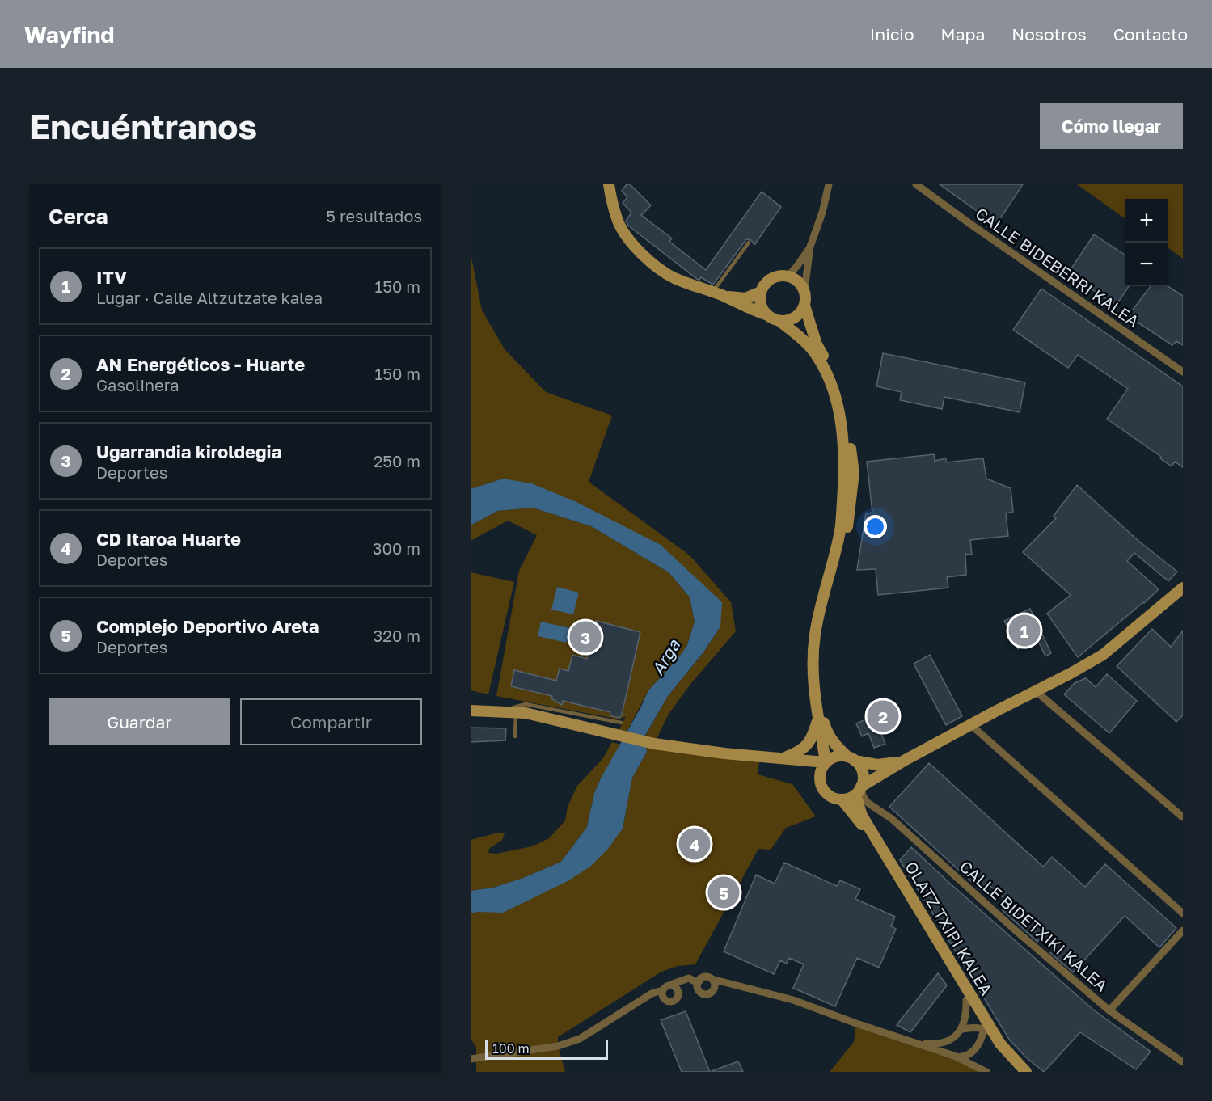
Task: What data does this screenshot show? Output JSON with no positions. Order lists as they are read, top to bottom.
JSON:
{
  "streets": {
    "street": ["CALLE BIDEBERRI KALEA", "CALLE BIDETXIKI KALEA", "OLATZ TXIPI KALEA"]
  },
  "crossings": [
    ["CALLE BIDETXIKI KALEA", "OLATZ TXIPI KALEA"]
  ],
  "water": ["Arga"],
  "scale_bar": "100 m",
  "page": {
    "header": "Wayfind",
    "nav": [
      "Inicio",
      "Mapa",
      "Nosotros",
      "Contacto"
    ],
    "buttons": [
      "Cómo llegar",
      ["Guardar", "Compartir"]
    ],
    "title": "Encuéntranos",
    "heading": ["Cerca", "5 resultados"],
    "map_buttons": ["+", "−"],
    "list": [
      {
        "mark": "1",
        "name": "ITV",
        "note": "Lugar · Calle Altzutzate kalea",
        "value": "150 m"
      },
      {
        "mark": "2",
        "name": "AN Energéticos - Huarte",
        "note": "Gasolinera",
        "value": "150 m"
      },
      {
        "mark": "3",
        "name": "Ugarrandia kiroldegia",
        "note": "Deportes",
        "value": "250 m"
      },
      {
        "mark": "4",
        "name": "CD Itaroa Huarte",
        "note": "Deportes",
        "value": "300 m"
      },
      {
        "mark": "5",
        "name": "Complejo Deportivo Areta",
        "note": "Deportes",
        "value": "320 m"
      }
    ],
    "pins": [
      "1",
      "3",
      "2",
      "4",
      "5"
    ],
    "scale": "100 m"
  }
}
